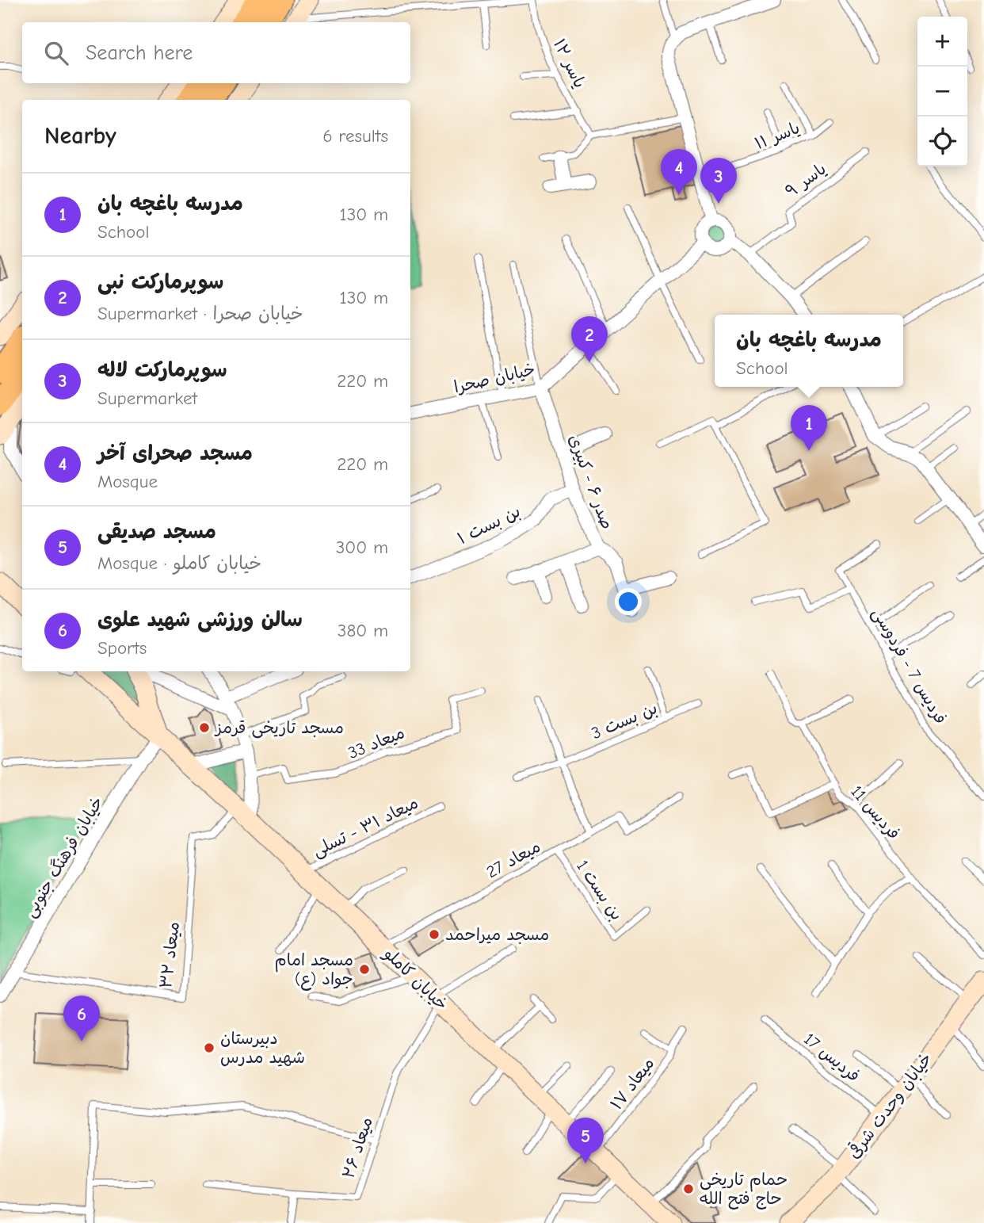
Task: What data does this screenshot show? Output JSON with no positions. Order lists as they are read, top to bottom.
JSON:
{
  "streets": {
    "street": [
      "خیابان صحرا",
      "صدر ۶ - کبیری",
      "بن بست ۱",
      "خیابان فرهنگ جنوبی",
      "خیابان کاملو",
      "خیابان وحدت شرقی"
    ],
    "lane": [
      "یاسر ۱۲",
      "یاسر ۱۱",
      "یاسر ۹",
      "فردیس 7 - فردوسی",
      "بن بست 3",
      "میعاد 33",
      "فردیس 11",
      "میعاد ۳۱ - تسلی",
      "میعاد 27",
      "بن بست 1",
      "میعاد ۳۲",
      "فردیس 17",
      "میعاد ۱۷",
      "میعاد ۲۶"
    ]
  },
  "crossings": [
    ["خیابان صحرا", "صدر ۶ - کبیری"],
    ["صدر ۶ - کبیری", "بن بست ۱"],
    ["میعاد ۳۱ - تسلی", "خیابان کاملو"],
    ["خیابان فرهنگ جنوبی", "میعاد ۳۲"],
    ["خیابان فرهنگ جنوبی", "خیابان کاملو"],
    ["میعاد 27", "بن بست 1"],
    ["میعاد 27", "خیابان کاملو"],
    ["میعاد ۳۲", "خیابان کاملو"],
    ["خیابان کاملو", "میعاد ۱۷"],
    ["خیابان کاملو", "میعاد ۲۶"],
    ["فردیس 17", "خیابان وحدت شرقی"]
  ],
  "places": [
    "مسجد تاریخی قرمز",
    "مسجد میراحمد",
    "مسجد امام جواد (ع)",
    "دبیرستان شهید مدرس",
    "حمام تاریخی حاج فتح الله"
  ],
  "page": {
    "map_buttons": ["+", "−"],
    "search": "Search here",
    "heading": ["Nearby", "6 results"],
    "pins": [
      "4",
      "3",
      "2",
      "1",
      "6",
      "5"
    ],
    "list": [
      {
        "mark": "1",
        "name": "مدرسه باغچه بان",
        "note": "School",
        "value": "130 m"
      },
      {
        "mark": "2",
        "name": "سوپرمارکت نبی",
        "note": "Supermarket · خیابان صحرا",
        "value": "130 m"
      },
      {
        "mark": "3",
        "name": "سوپرمارکت لاله",
        "note": "Supermarket",
        "value": "220 m"
      },
      {
        "mark": "4",
        "name": "مسجد صحرای آخر",
        "note": "Mosque",
        "value": "220 m"
      },
      {
        "mark": "5",
        "name": "مسجد صدیقی",
        "note": "Mosque · خیابان کاملو",
        "value": "300 m"
      },
      {
        "mark": "6",
        "name": "سالن ورزشی شهید علوی",
        "note": "Sports",
        "value": "380 m"
      }
    ],
    "popup": ["مدرسه باغچه بان", "School"]
  }
}
